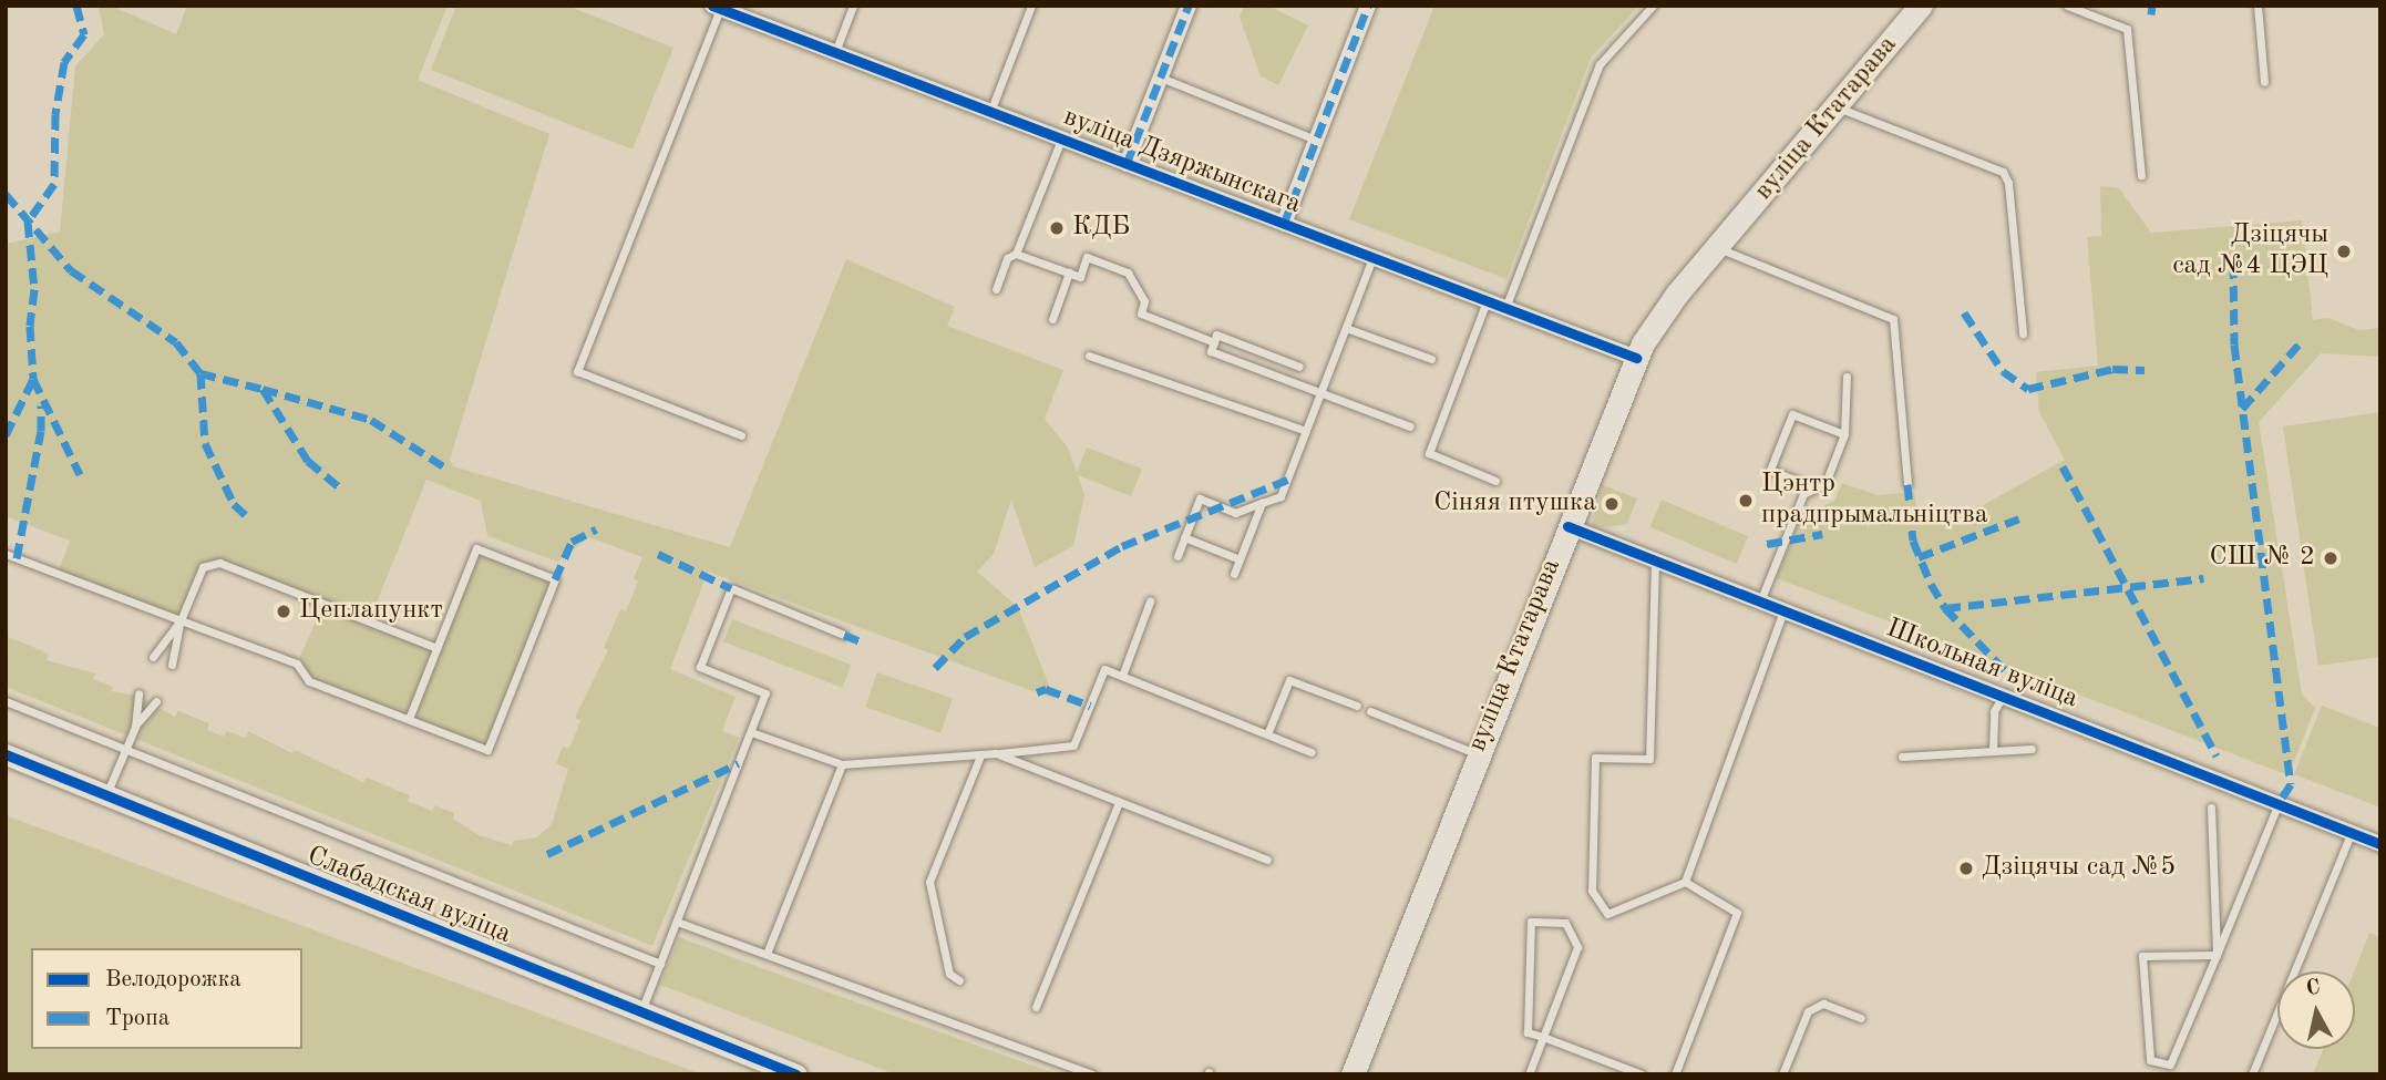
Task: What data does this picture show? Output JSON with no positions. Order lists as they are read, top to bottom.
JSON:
{
  "streets": {
    "main road": ["вуліца Ктатарава"],
    "street": ["вуліца Дзяржынскага", "Школьная вуліца", "Слабадская вуліца"]
  },
  "crossings": [
    ["вуліца Ктатарава", "вуліца Дзяржынскага"],
    ["вуліца Ктатарава", "Школьная вуліца"]
  ],
  "places": [
    "КДБ",
    "Дзіцячы сад №4 ЦЭЦ",
    "Цэнтр прадпрымальніцтва",
    "Сіняя птушка",
    "СШ № 2",
    "Цеплапункт",
    "Дзіцячы сад №5"
  ],
  "legend": ["Велодорожка", "Тропа"],
  "north": "top"
}
